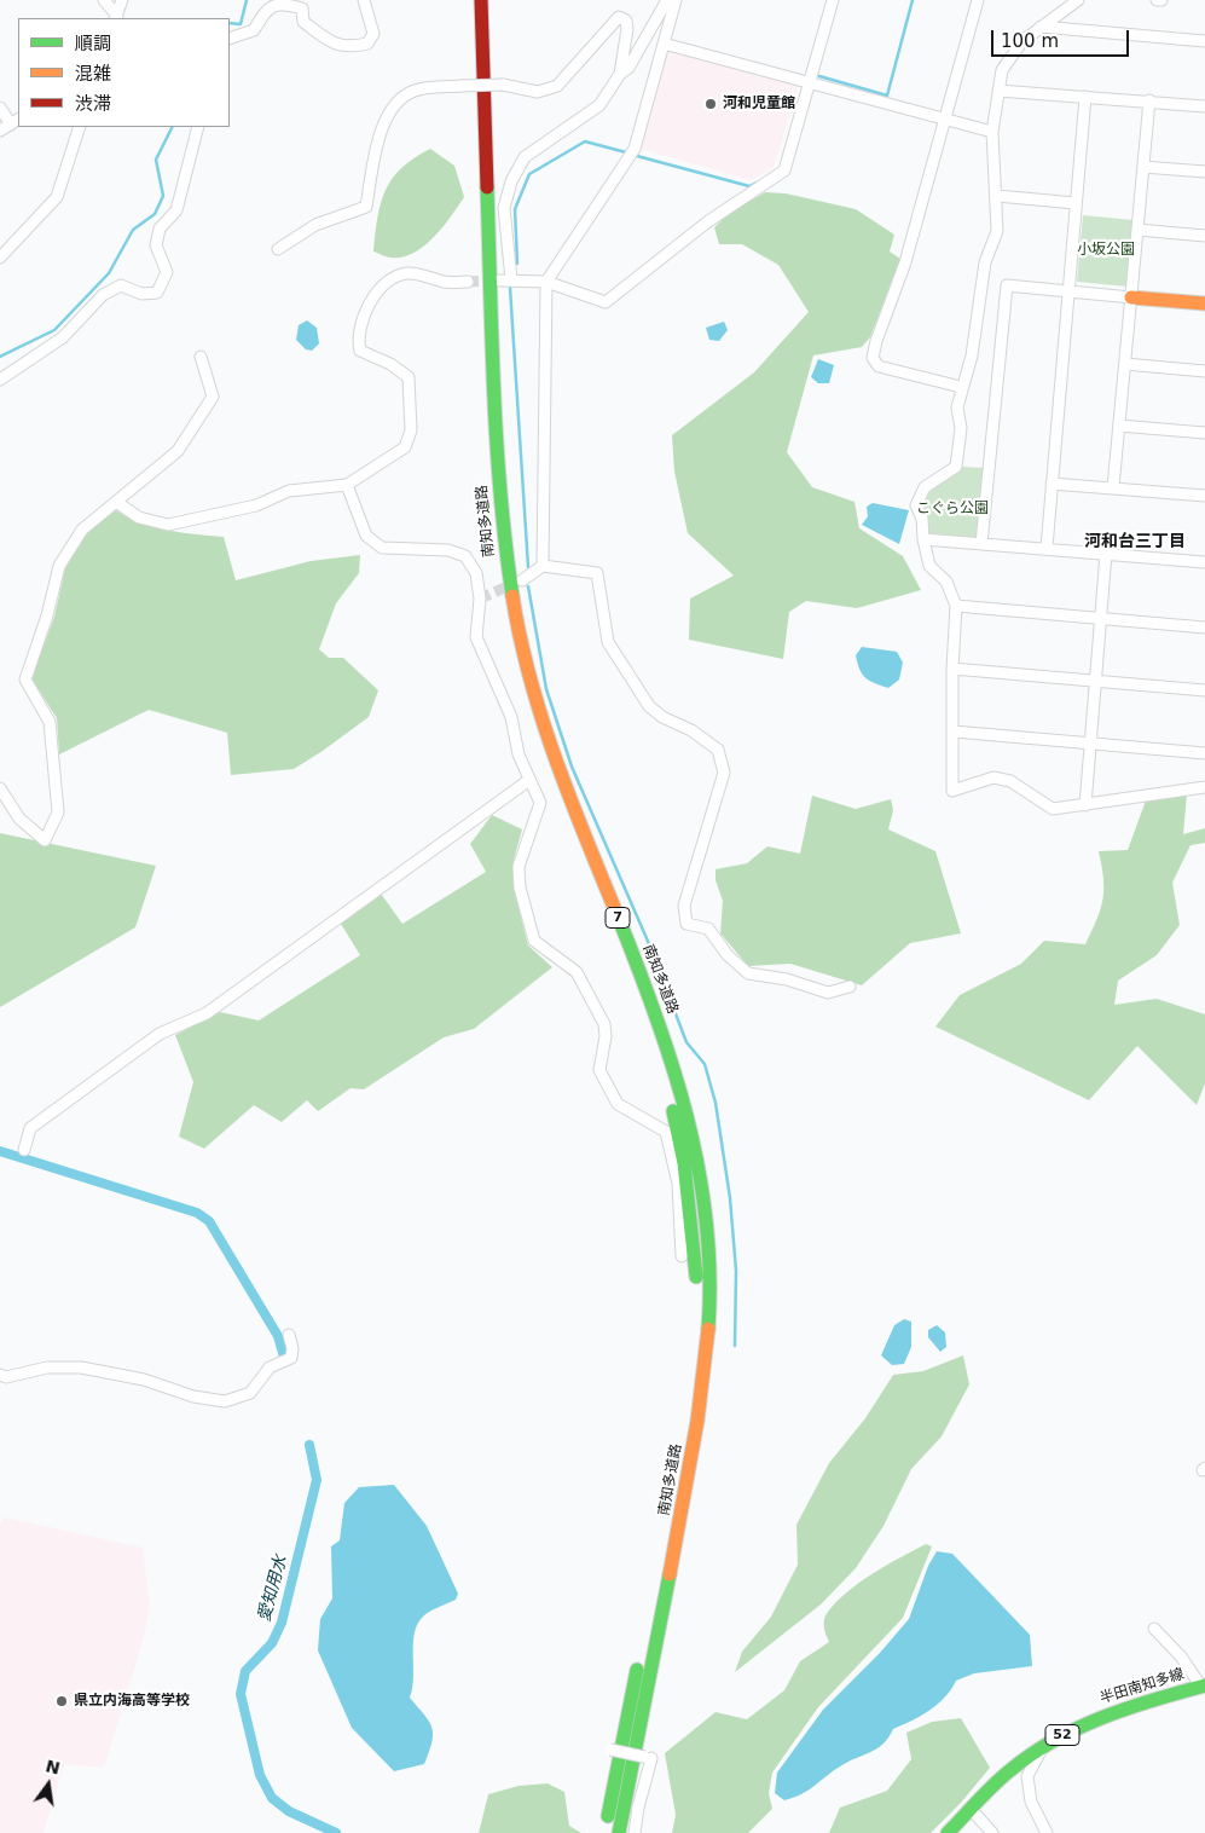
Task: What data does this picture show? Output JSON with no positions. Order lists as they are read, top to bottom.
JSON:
{
  "streets": {
    "main road": [
      "南知多道路",
      "7",
      "半田南知多線",
      "52"
    ]
  },
  "districts": ["河和台三丁目"],
  "water": ["愛知用水"],
  "parks": ["小坂公園", "こぐら公園"],
  "places": ["河和児童館", "県立内海高等学校"],
  "legend": ["順調", "混雑", "渋滞"],
  "scale_bar": "100 m",
  "north": "top"
}
